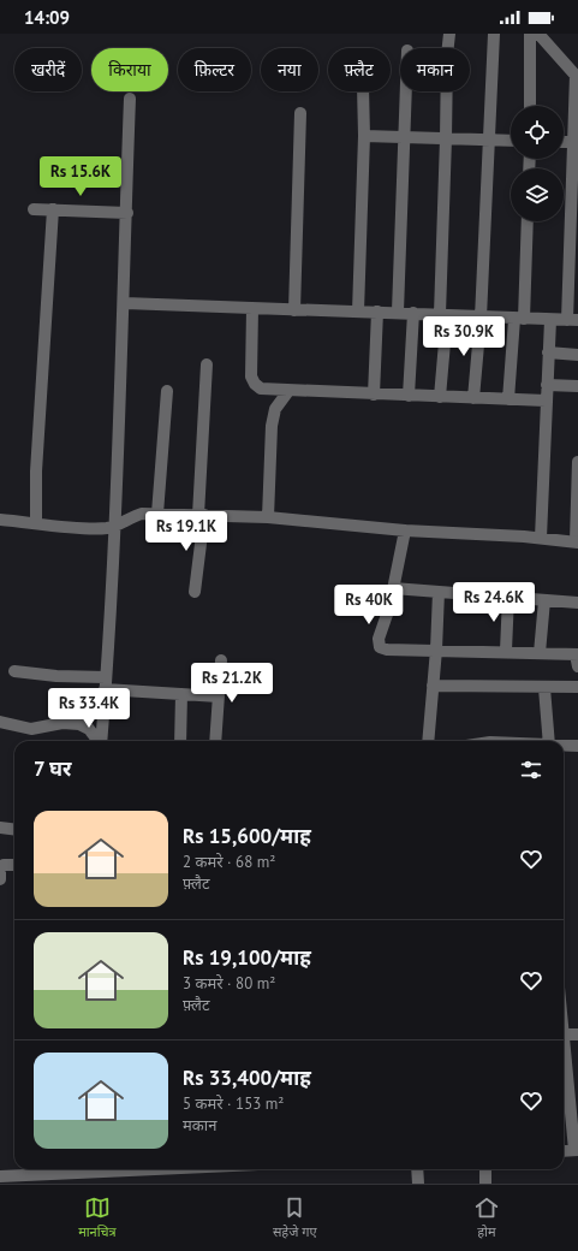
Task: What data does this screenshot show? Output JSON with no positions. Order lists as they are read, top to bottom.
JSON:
{
  "page": {
    "status": "14:09",
    "chip": [
      "खरीदें",
      "किराया",
      "फ़िल्टर",
      "नया",
      "फ़्लैट",
      "मकान"
    ],
    "price": [
      "Rs 15.6K",
      "Rs 30.9K",
      "Rs 19.1K",
      "Rs 24.6K",
      "Rs 40K",
      "Rs 21.2K",
      "Rs 33.4K"
    ],
    "heading": "7 घर",
    "list": [
      {
        "name": "Rs 15,600/माह",
        "note": "2 कमरे · 68 m² · फ़्लैट"
      },
      {
        "name": "Rs 19,100/माह",
        "note": "3 कमरे · 80 m² · फ़्लैट"
      },
      {
        "name": "Rs 33,400/माह",
        "note": "5 कमरे · 153 m² · मकान"
      }
    ],
    "tabs": ["मानचित्र", "सहेजे गए", "होम"]
  }
}
